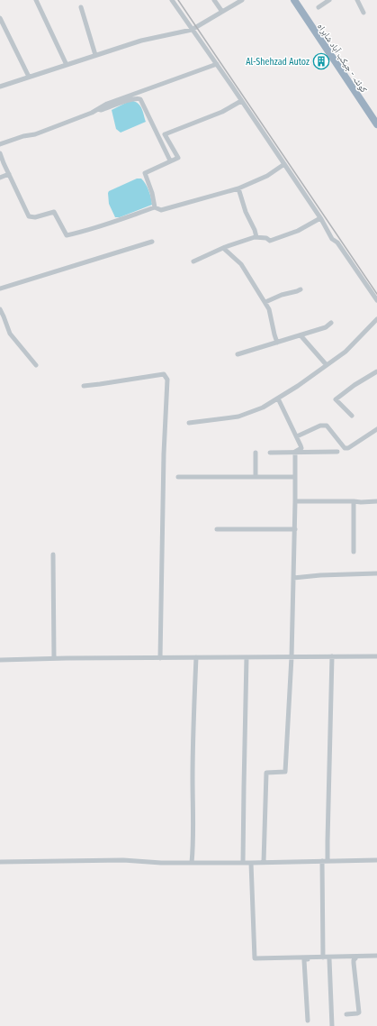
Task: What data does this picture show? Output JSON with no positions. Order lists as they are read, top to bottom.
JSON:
{
  "streets": {
    "highway": ["کوئٹہ - جیکب آباد شاہراہ"]
  },
  "places": {
    "building": ["Al-Shehzad Autoz"]
  }
}
